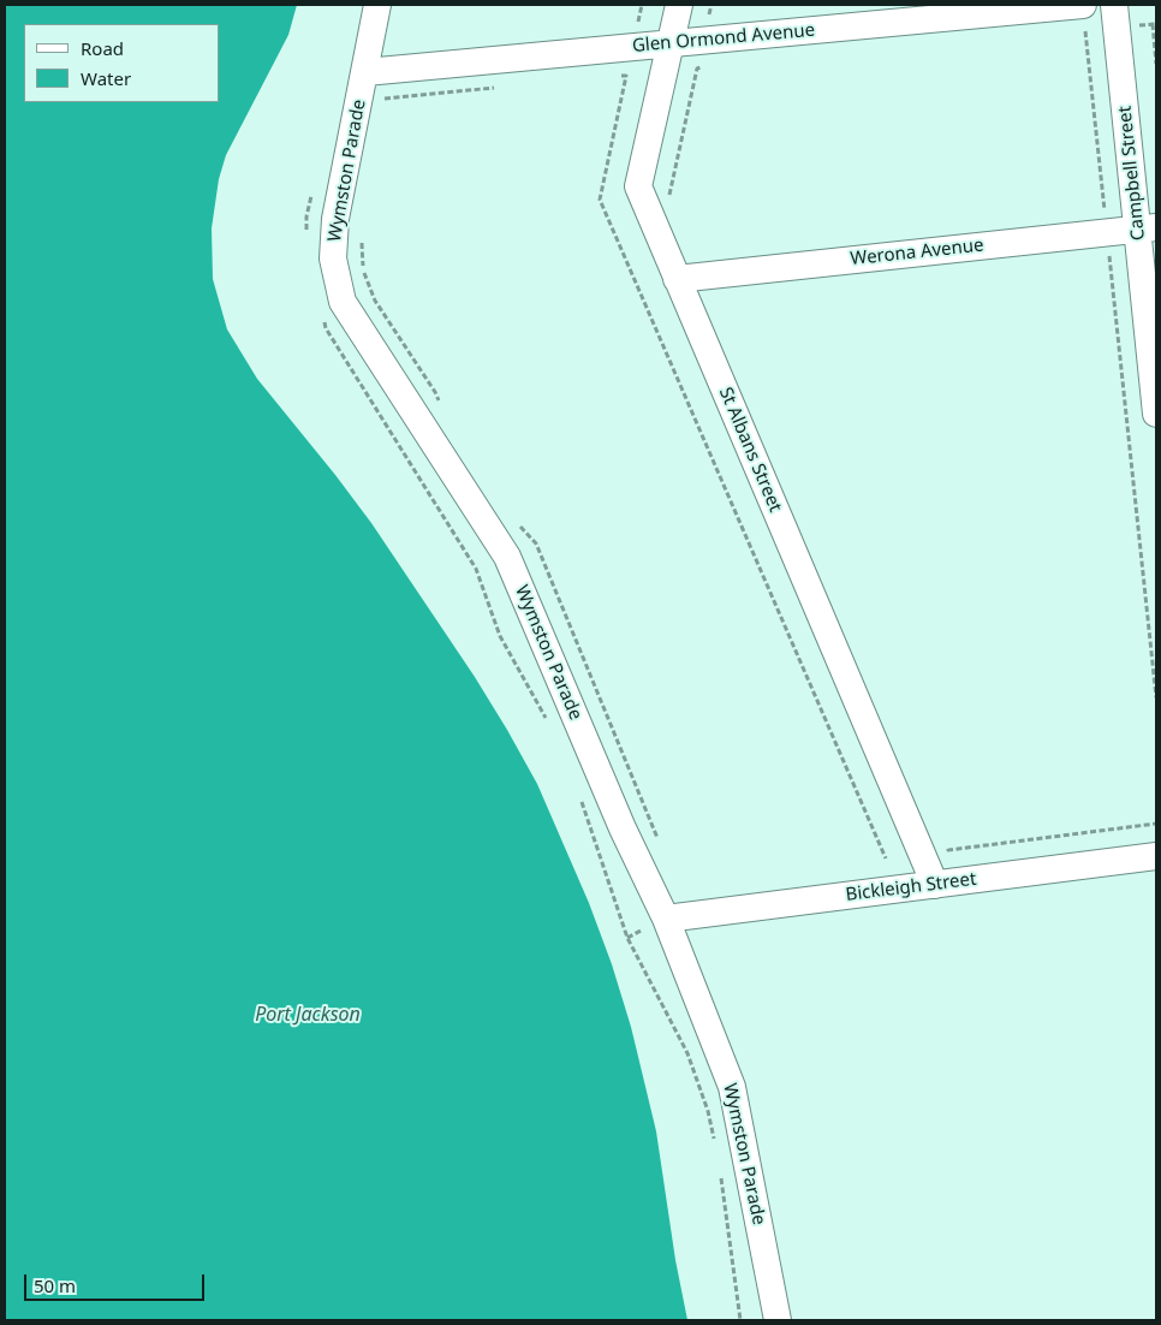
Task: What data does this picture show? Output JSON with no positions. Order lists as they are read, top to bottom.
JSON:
{
  "streets": {
    "street": [
      "Glen Ormond Avenue",
      "Wymston Parade",
      "Campbell Street",
      "Werona Avenue",
      "St Albans Street",
      "Bickleigh Street"
    ]
  },
  "crossings": [
    ["Glen Ormond Avenue", "Wymston Parade"],
    ["Glen Ormond Avenue", "St Albans Street"],
    ["Wymston Parade", "Bickleigh Street"],
    ["Campbell Street", "Werona Avenue"],
    ["Werona Avenue", "St Albans Street"],
    ["St Albans Street", "Bickleigh Street"]
  ],
  "water": ["Port Jackson"],
  "legend": ["Road", "Water"],
  "scale_bar": "50 m"
}
